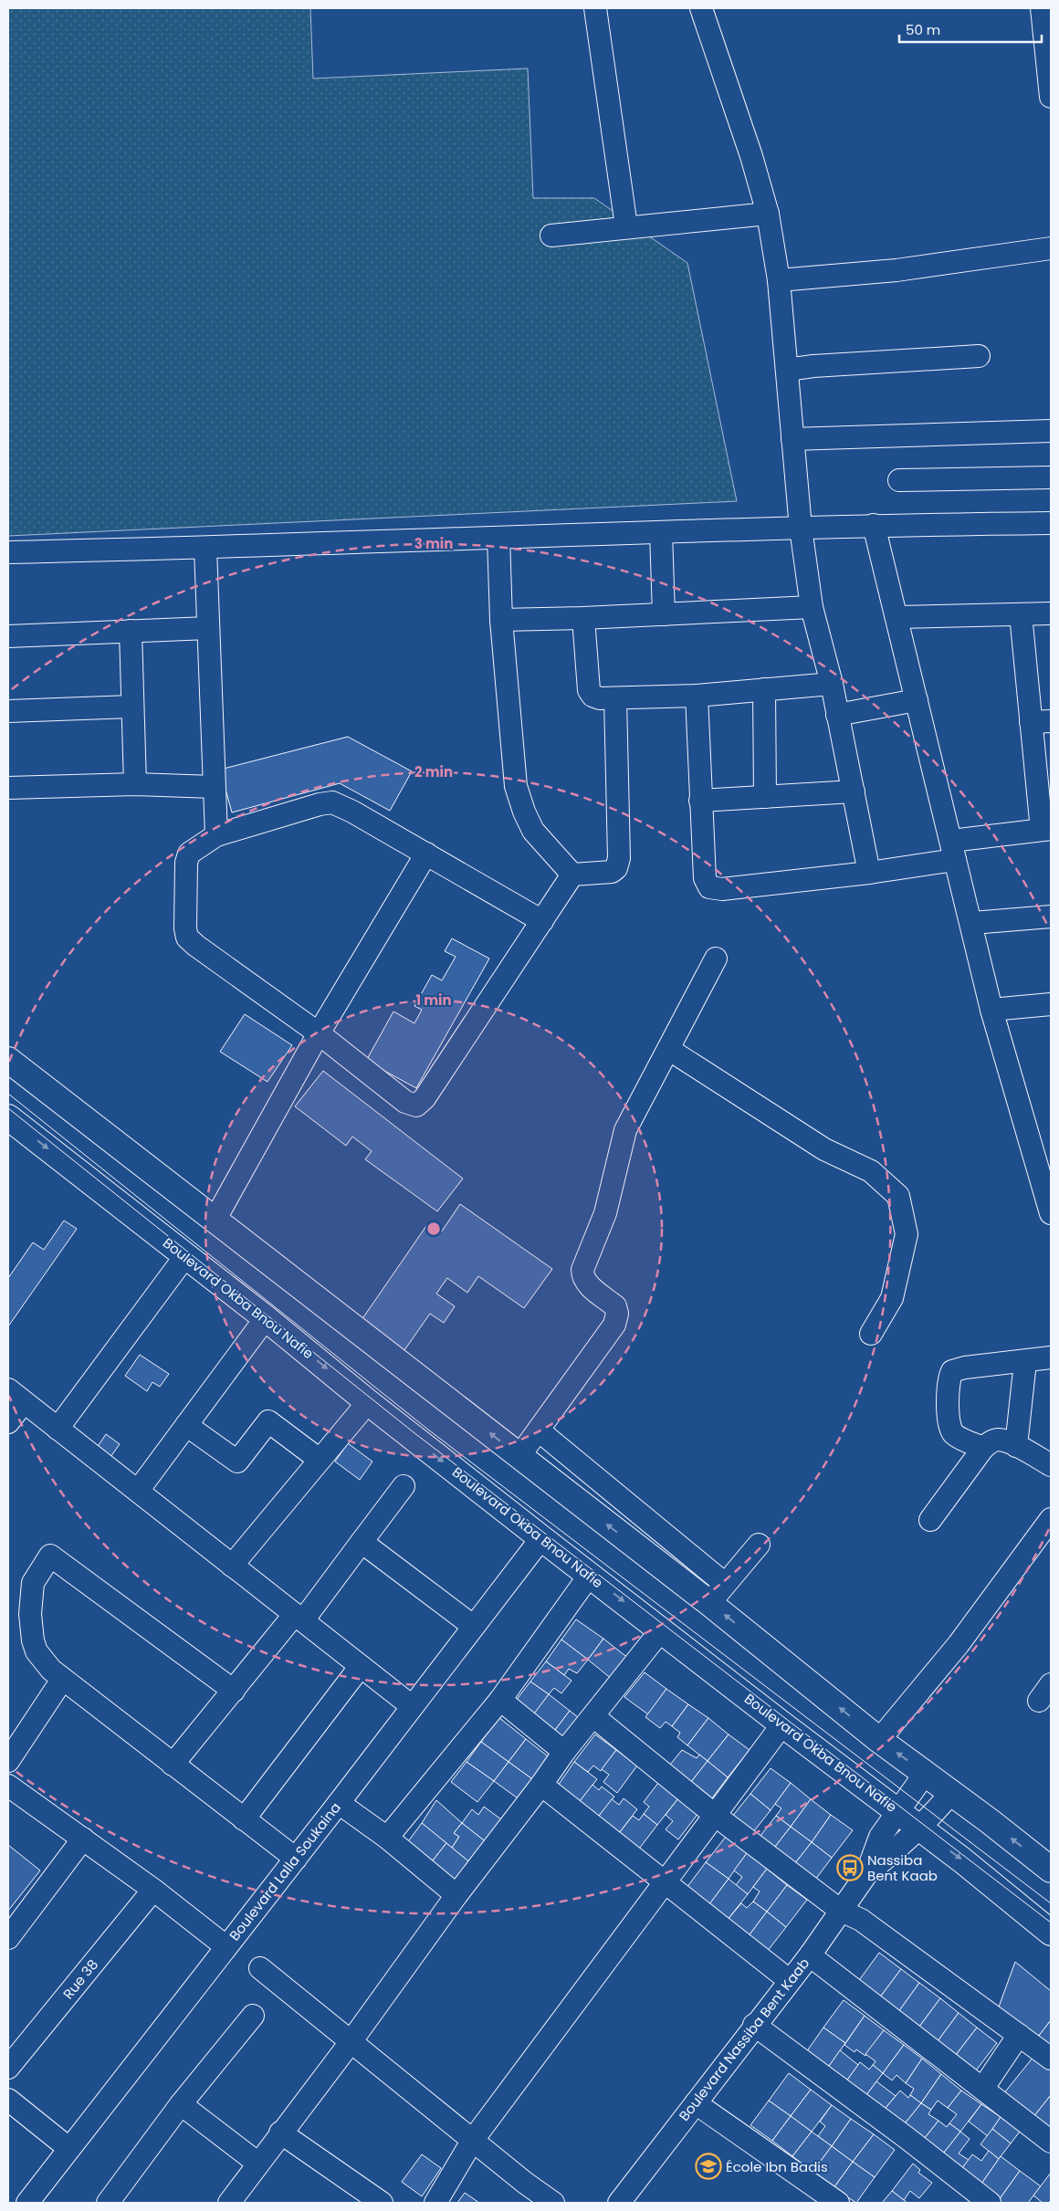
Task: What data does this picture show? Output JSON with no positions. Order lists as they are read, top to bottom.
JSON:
{
  "streets": {
    "main road": ["Boulevard Okba Bnou Nafie"],
    "street": ["Boulevard Lalla Soukaina", "Rue 38", "Boulevard Nassiba Bent Kaab"]
  },
  "crossings": [
    ["Boulevard Okba Bnou Nafie", "Boulevard Lalla Soukaina"],
    ["Boulevard Okba Bnou Nafie", "Boulevard Nassiba Bent Kaab"]
  ],
  "places": {
    "bus stop": ["Nassiba Bent Kaab"],
    "school or university": ["École Ibn Badis"]
  },
  "scale_bar": "50 m",
  "rings": ["3 min", "2 min", "1 min"]
}
